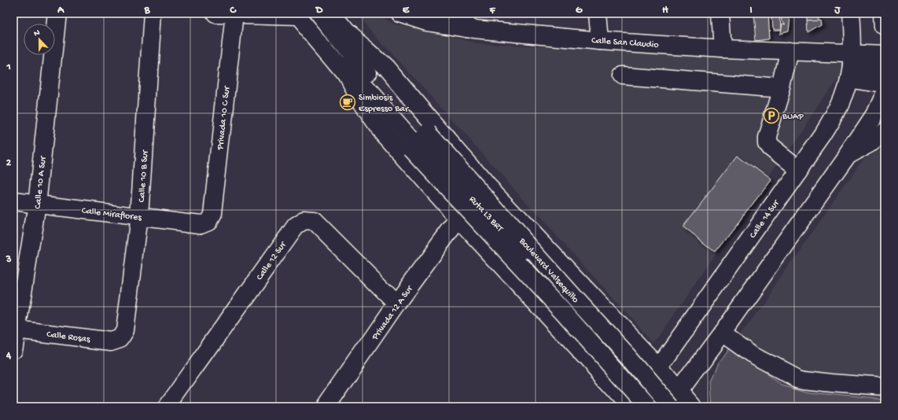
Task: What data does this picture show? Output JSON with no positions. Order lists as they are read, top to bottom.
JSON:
{
  "streets": {
    "main road": [
      "Calle San Claudio",
      "Privada 10 C Sur",
      "Calle 10 B Sur",
      "Calle 10 A Sur",
      "Calle Miraflores",
      "Ruta L3 BRT",
      "Calle 14 Sur",
      "Calle 12 Sur",
      "Boulevard Valsequillo",
      "Privada 12 A Sur",
      "Calle Rosas"
    ]
  },
  "crossings": [
    ["Calle San Claudio", "Calle 14 Sur"],
    ["Privada 10 C Sur", "Calle Miraflores"],
    ["Calle 10 B Sur", "Calle Miraflores"],
    ["Calle 10 B Sur", "Calle Rosas"],
    ["Calle 10 A Sur", "Calle Miraflores"],
    ["Calle 10 A Sur", "Calle Rosas"],
    ["Ruta L3 BRT", "Boulevard Valsequillo"],
    ["Calle 12 Sur", "Privada 12 A Sur"]
  ],
  "places": {
    "cafe": ["Simbiosis Espresso Bar"],
    "parking": ["BUAP"]
  },
  "north": "top",
  "grid": {
    "columns": [
      "A",
      "B",
      "C",
      "D",
      "E",
      "F",
      "G",
      "H",
      "I",
      "J"
    ],
    "rows": [
      "1",
      "2",
      "3",
      "4"
    ]
  }
}
